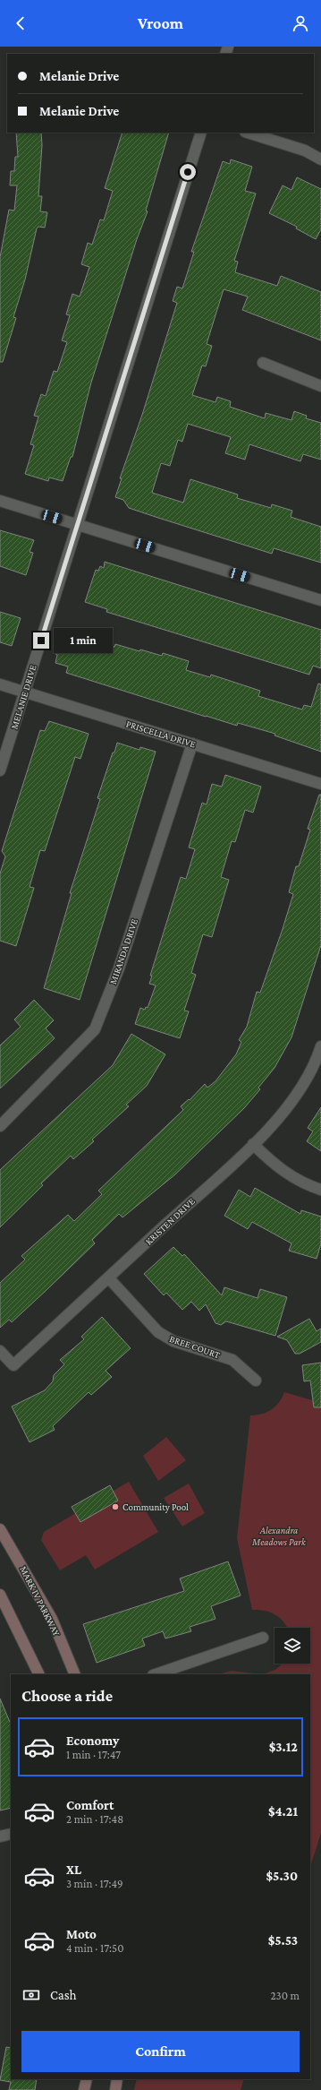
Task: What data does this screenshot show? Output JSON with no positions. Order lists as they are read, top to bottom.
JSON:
{
  "streets": {
    "main road": ["MARK IV PARKWAY"],
    "street": [
      "MELANIE DRIVE",
      "PRISCELLA DRIVE",
      "MIRANDA DRIVE",
      "KRISTEN DRIVE",
      "BREE COURT"
    ]
  },
  "crossings": [
    ["MELANIE DRIVE", "PRISCELLA DRIVE"],
    ["PRISCELLA DRIVE", "MIRANDA DRIVE"],
    ["KRISTEN DRIVE", "BREE COURT"]
  ],
  "parks": ["Alexandra Meadows Park"],
  "places": ["Community Pool"],
  "page": {
    "header": "Vroom",
    "banner": ["Melanie Drive", "Melanie Drive"],
    "bubble": "1 min",
    "heading": "Choose a ride",
    "list": [
      {
        "name": "Economy",
        "note": "1 min · 17:47",
        "value": "$3.12"
      },
      {
        "name": "Comfort",
        "note": "2 min · 17:48",
        "value": "$4.21"
      },
      {
        "name": "XL",
        "note": "3 min · 17:49",
        "value": "$5.30"
      },
      {
        "name": "Moto",
        "note": "4 min · 17:50",
        "value": "$5.53"
      }
    ],
    "pay": ["Cash", "230 m"],
    "buttons": "Confirm"
  }
}
